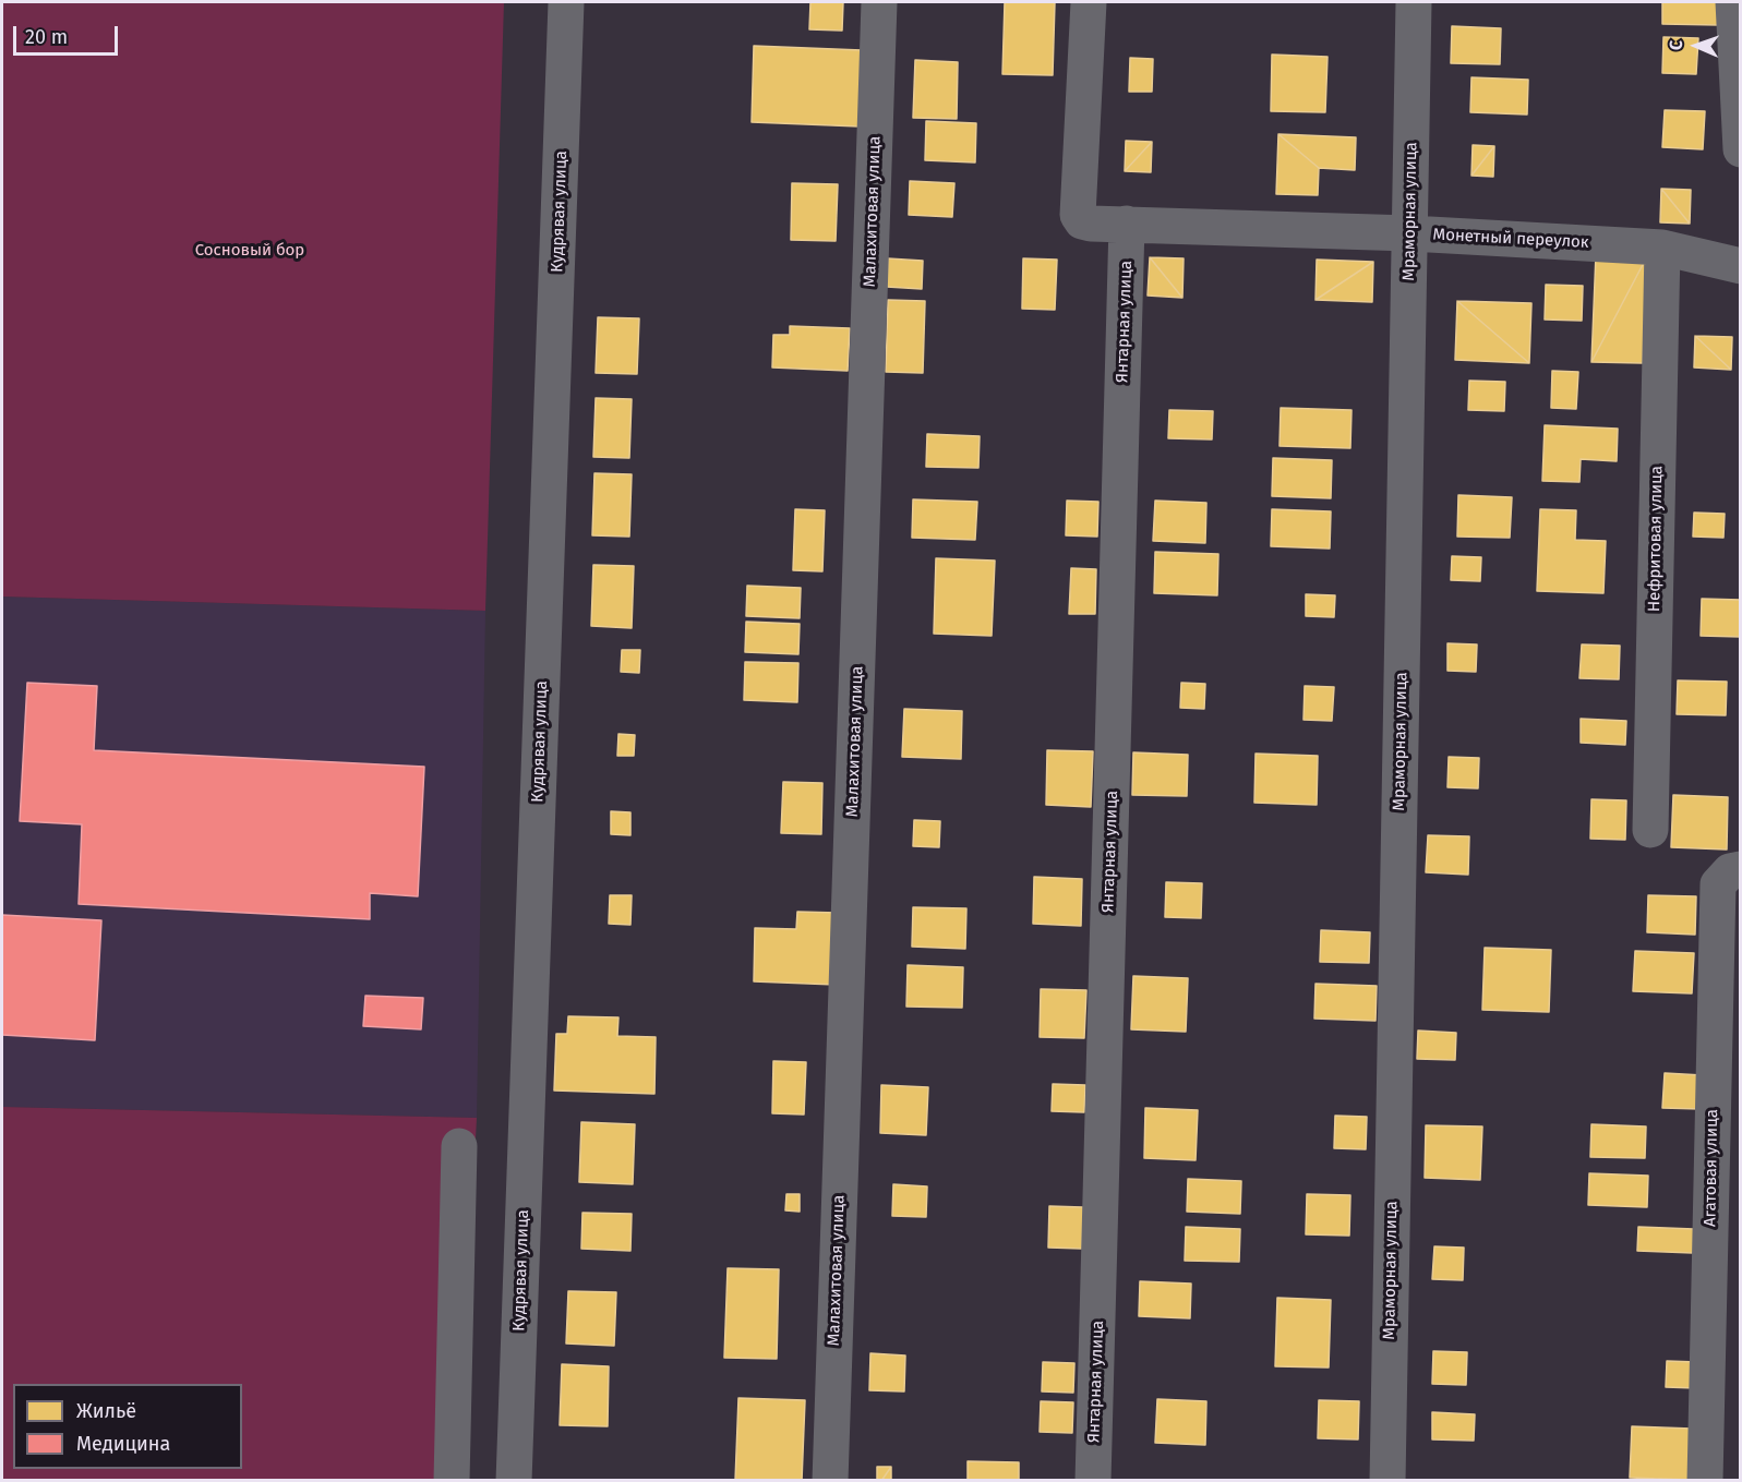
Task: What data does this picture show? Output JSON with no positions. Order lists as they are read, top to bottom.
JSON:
{
  "streets": {
    "street": [
      "Кудрявая улица",
      "Малахитовая улица",
      "Мраморная улица",
      "Монетный переулок",
      "Янтарная улица",
      "Нефритовая улица",
      "Агатовая улица"
    ]
  },
  "crossings": [
    ["Мраморная улица", "Монетный переулок"],
    ["Монетный переулок", "Янтарная улица"],
    ["Монетный переулок", "Нефритовая улица"]
  ],
  "parks": ["Сосновый бор"],
  "legend": ["Жильё", "Медицина"],
  "scale_bar": "20 m",
  "north": "left"
}
